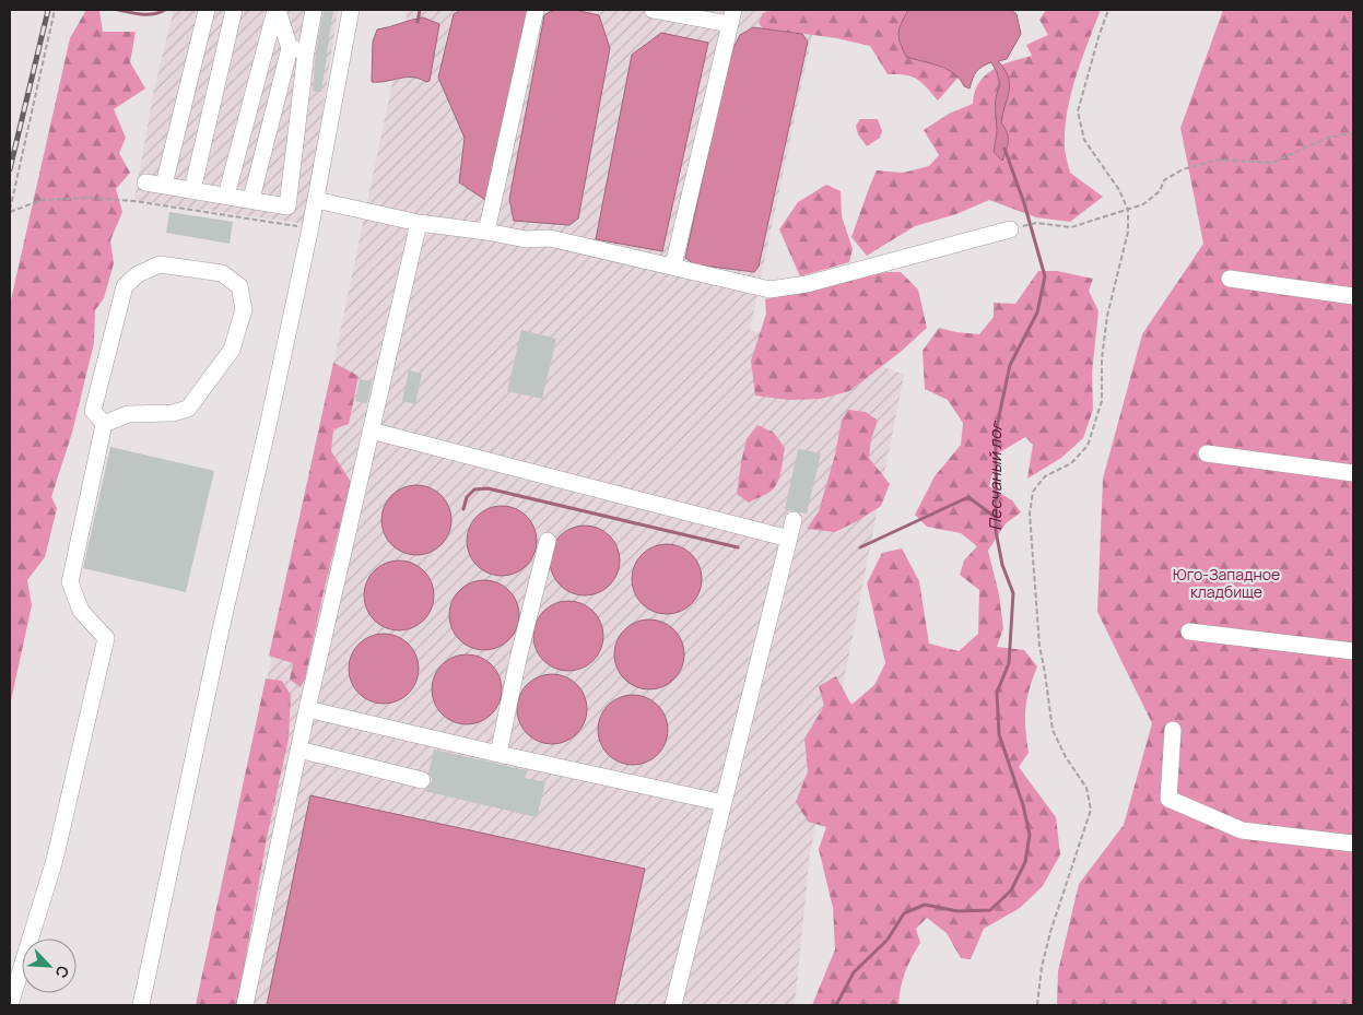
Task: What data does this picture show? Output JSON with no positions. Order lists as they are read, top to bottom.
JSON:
{
  "water": ["Песчаный лог"],
  "parks": ["Юго-Западное кладбище"],
  "north": "bottom right"
}
